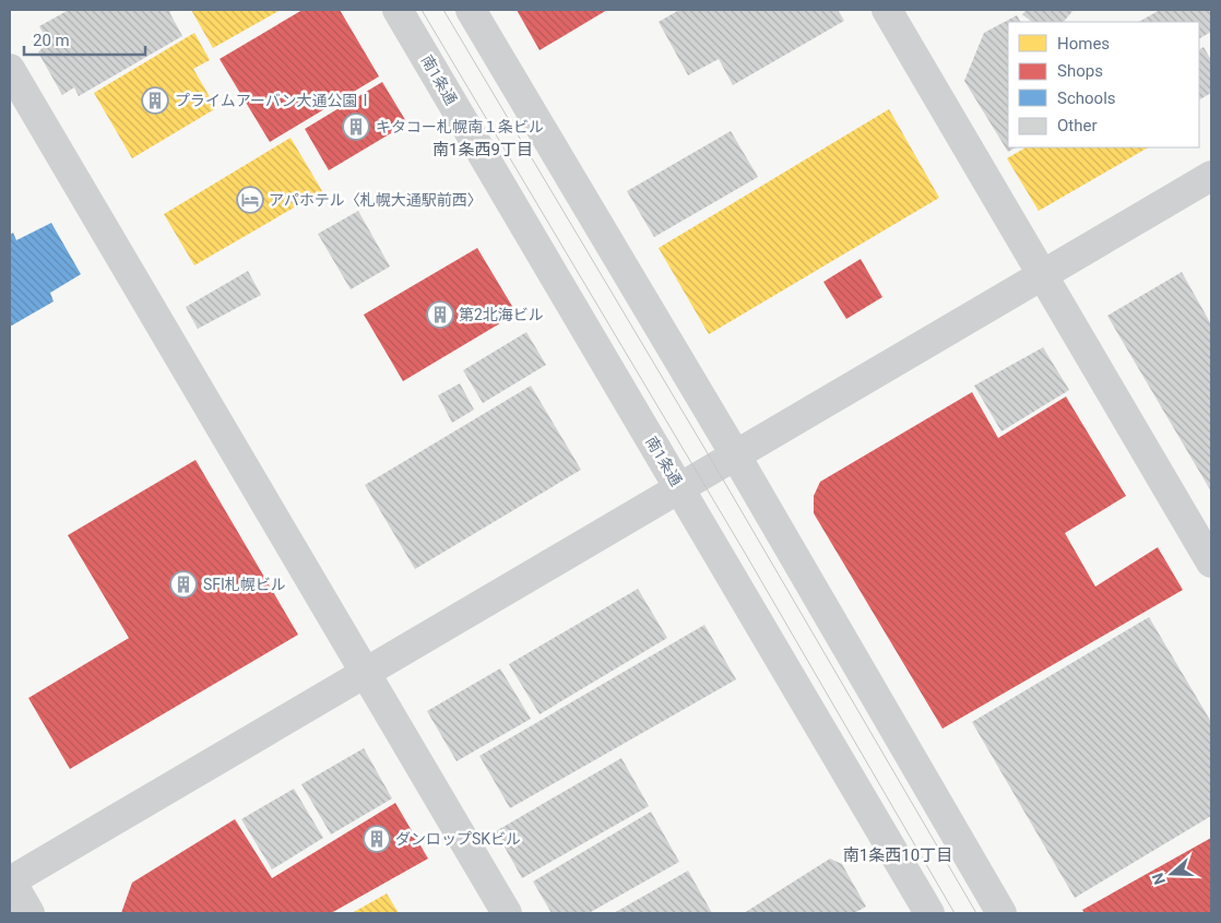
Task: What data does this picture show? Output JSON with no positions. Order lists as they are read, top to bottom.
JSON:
{
  "streets": {
    "street": ["南1条通"]
  },
  "districts": ["南1条西9丁目", "南1条西10丁目"],
  "places": {
    "building": [
      "プライムアーバン大通公園Ⅰ",
      "キタコー札幌南１条ビル",
      "第2北海ビル",
      "SFI札幌ビル",
      "ダンロップSKビル"
    ],
    "hotel": ["アパホテル〈札幌大通駅前西〉"]
  },
  "legend": [
    "Homes",
    "Shops",
    "Schools",
    "Other"
  ],
  "scale_bar": "20 m",
  "north": "left"
}
